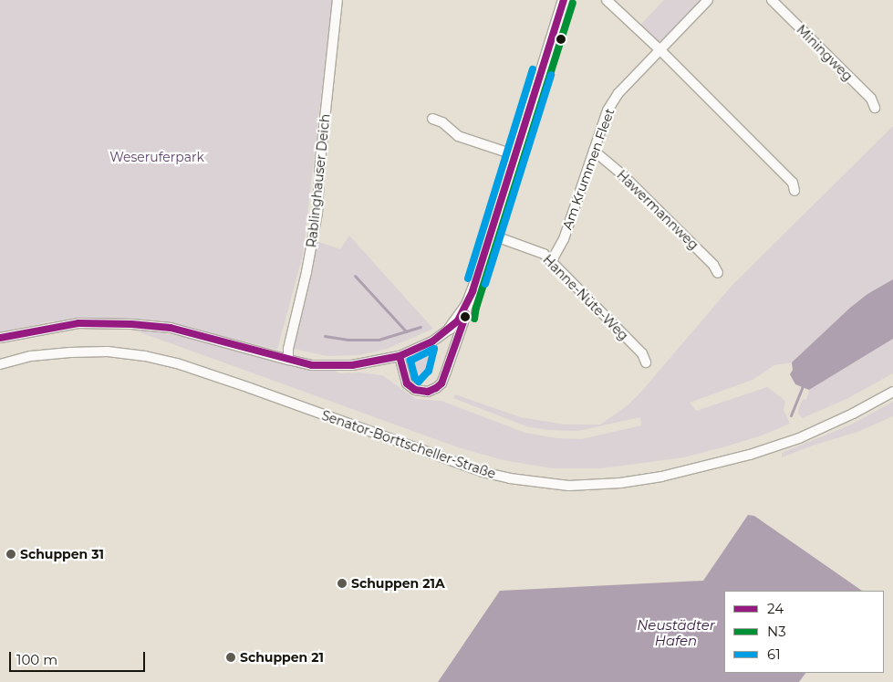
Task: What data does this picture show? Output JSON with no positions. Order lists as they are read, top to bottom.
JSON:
{
  "streets": {
    "street": [
      "Miningweg",
      "Am Krummen Fleet",
      "Rablinghauser Deich",
      "Hawermannweg",
      "Hanne-Nüte-Weg",
      "Senator-Borttscheller-Straße"
    ]
  },
  "crossings": [
    ["Am Krummen Fleet", "Hawermannweg"],
    ["Am Krummen Fleet", "Hanne-Nüte-Weg"]
  ],
  "water": ["Neustädter Hafen"],
  "parks": ["Weseruferpark"],
  "places": ["Schuppen 31", "Schuppen 21A", "Schuppen 21"],
  "lines": ["transit line 24", "transit line N3", "transit line 61"],
  "legend": ["24", "N3", "61"],
  "scale_bar": "100 m"
}
